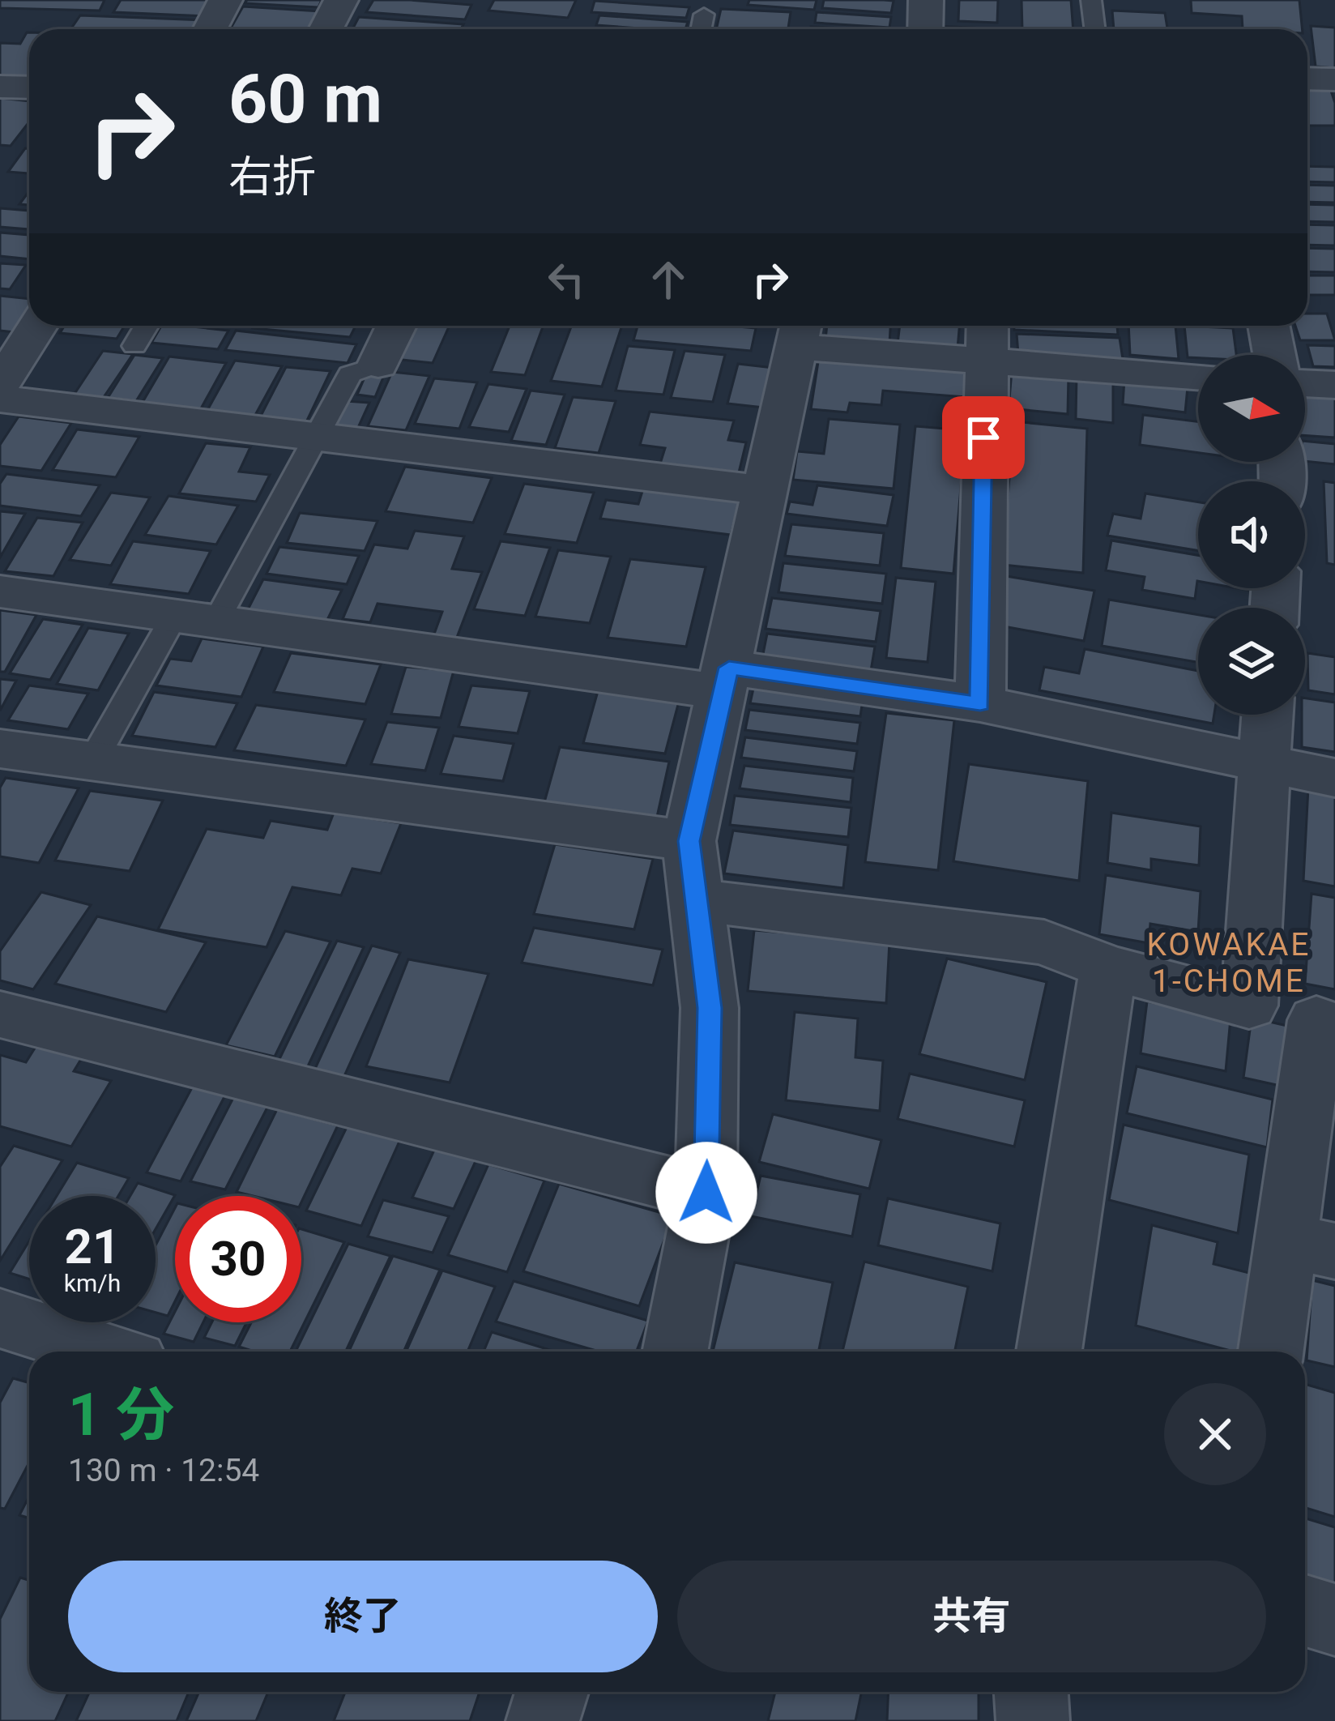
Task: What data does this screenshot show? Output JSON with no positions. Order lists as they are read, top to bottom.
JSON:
{
  "districts": ["KOWAKAE 1-CHOME"],
  "north": "right",
  "page": {
    "turn": ["60 m", "右折"],
    "speed": "21 km/h",
    "limit": "30",
    "heading": ["1 分", "130 m · 12:54"],
    "buttons": ["終了", "共有"]
  }
}
